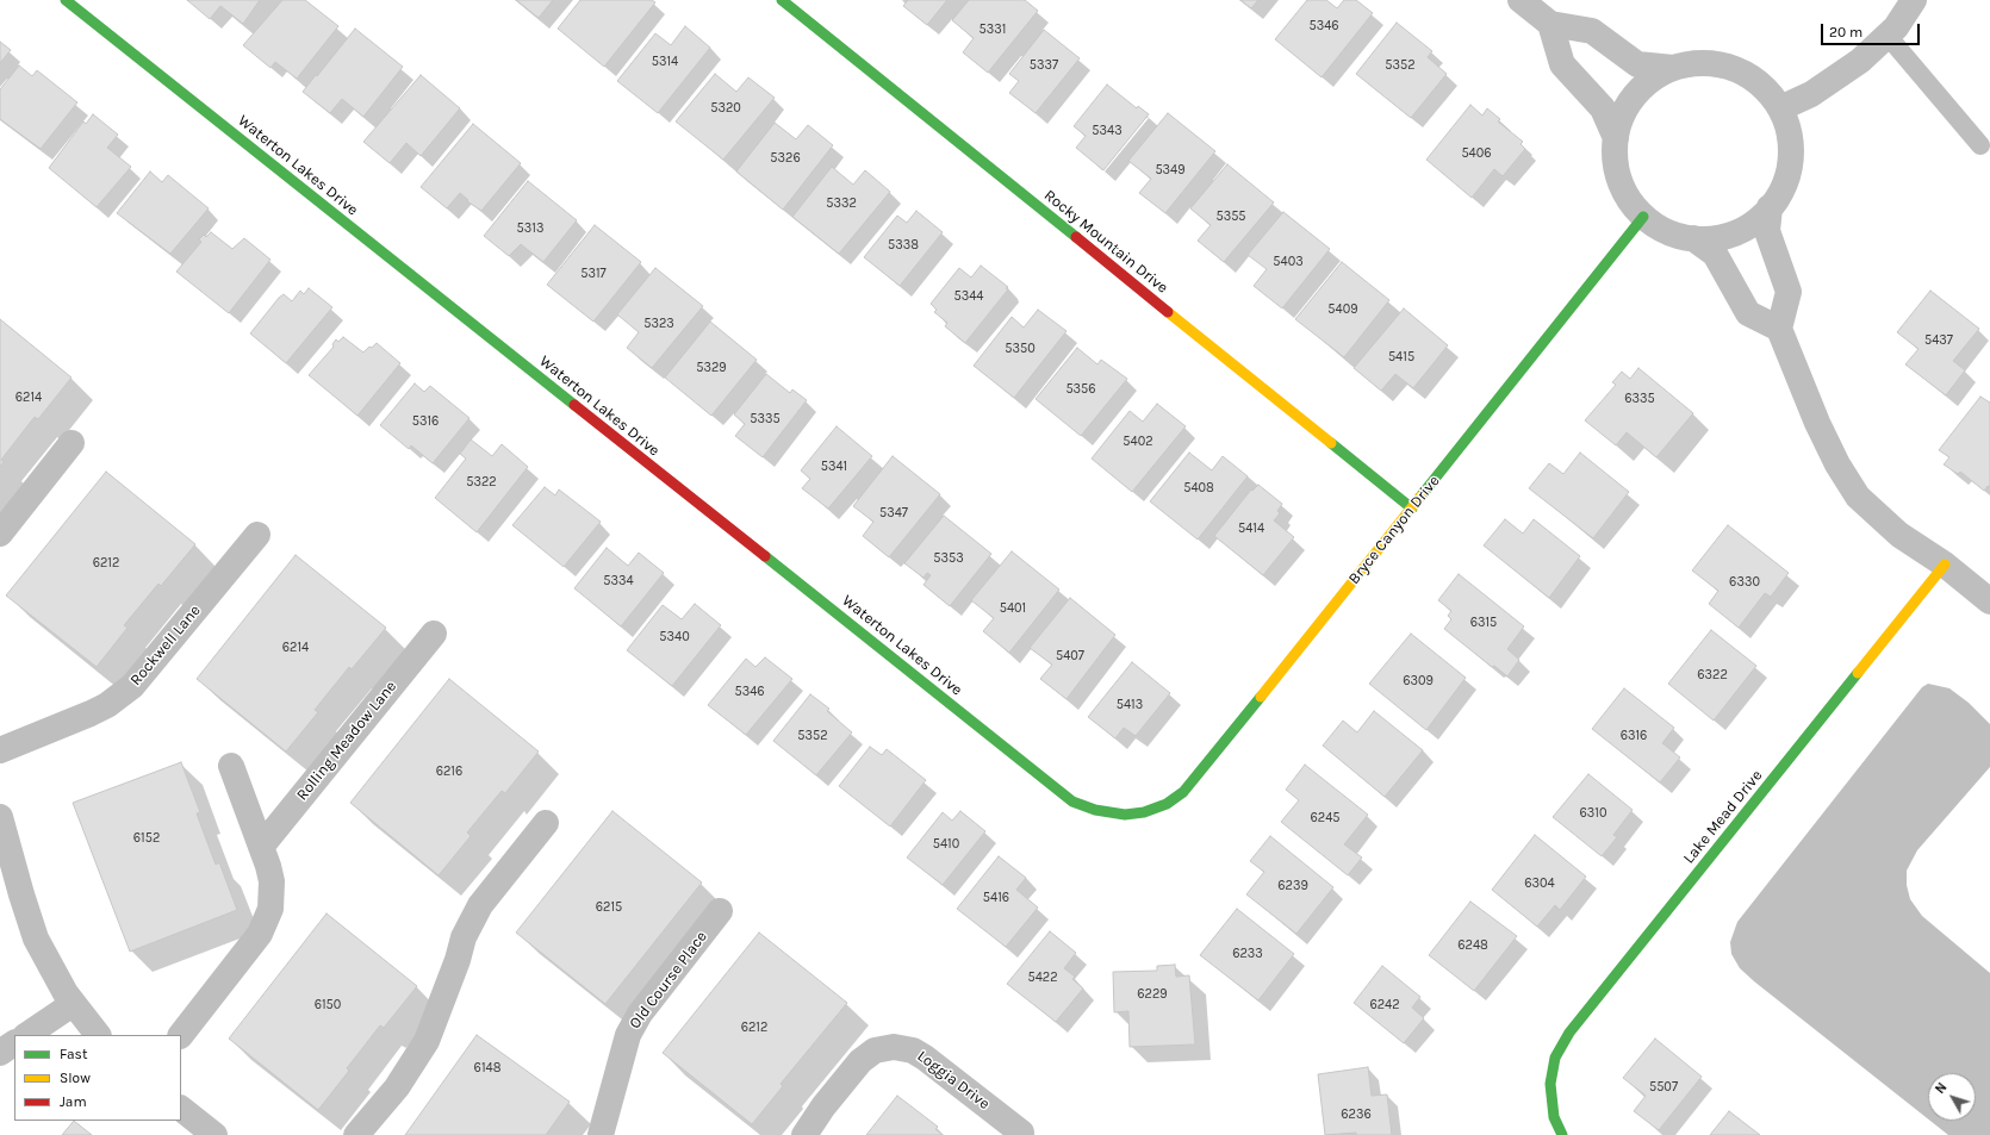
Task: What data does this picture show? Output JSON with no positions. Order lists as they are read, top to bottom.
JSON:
{
  "streets": {
    "street": [
      "Waterton Lakes Drive",
      "Rocky Mountain Drive",
      "Bryce Canyon Drive",
      "Rockwell Lane",
      "Rolling Meadow Lane",
      "Lake Mead Drive",
      "Old Course Place",
      "Loggia Drive"
    ]
  },
  "crossings": [
    ["Waterton Lakes Drive", "Bryce Canyon Drive"],
    ["Rocky Mountain Drive", "Bryce Canyon Drive"]
  ],
  "house_numbers": [
    "5346",
    "5331",
    "5314",
    "5337",
    "5352",
    "5320",
    "5343",
    "5406",
    "5326",
    "5349",
    "5332",
    "5355",
    "5313",
    "5338",
    "5403",
    "5317",
    "5344",
    "5409",
    "5323",
    "5437",
    "5350",
    "5415",
    "5329",
    "5356",
    "6214",
    "6335",
    "5335",
    "5316",
    "5402",
    "5341",
    "5322",
    "5408",
    "5347",
    "5414",
    "5353",
    "6212",
    "5334",
    "6330",
    "5401",
    "6315",
    "5340",
    "6214",
    "5407",
    "6322",
    "6309",
    "5346",
    "5413",
    "5352",
    "6316",
    "6216",
    "6310",
    "6245",
    "6152",
    "5410",
    "6304",
    "6239",
    "5416",
    "6215",
    "6248",
    "6233",
    "5422",
    "6229",
    "6150",
    "6242",
    "6212",
    "6148",
    "5507",
    "6236"
  ],
  "legend": ["Fast", "Slow", "Jam"],
  "scale_bar": "20 m",
  "north": "top left"
}
